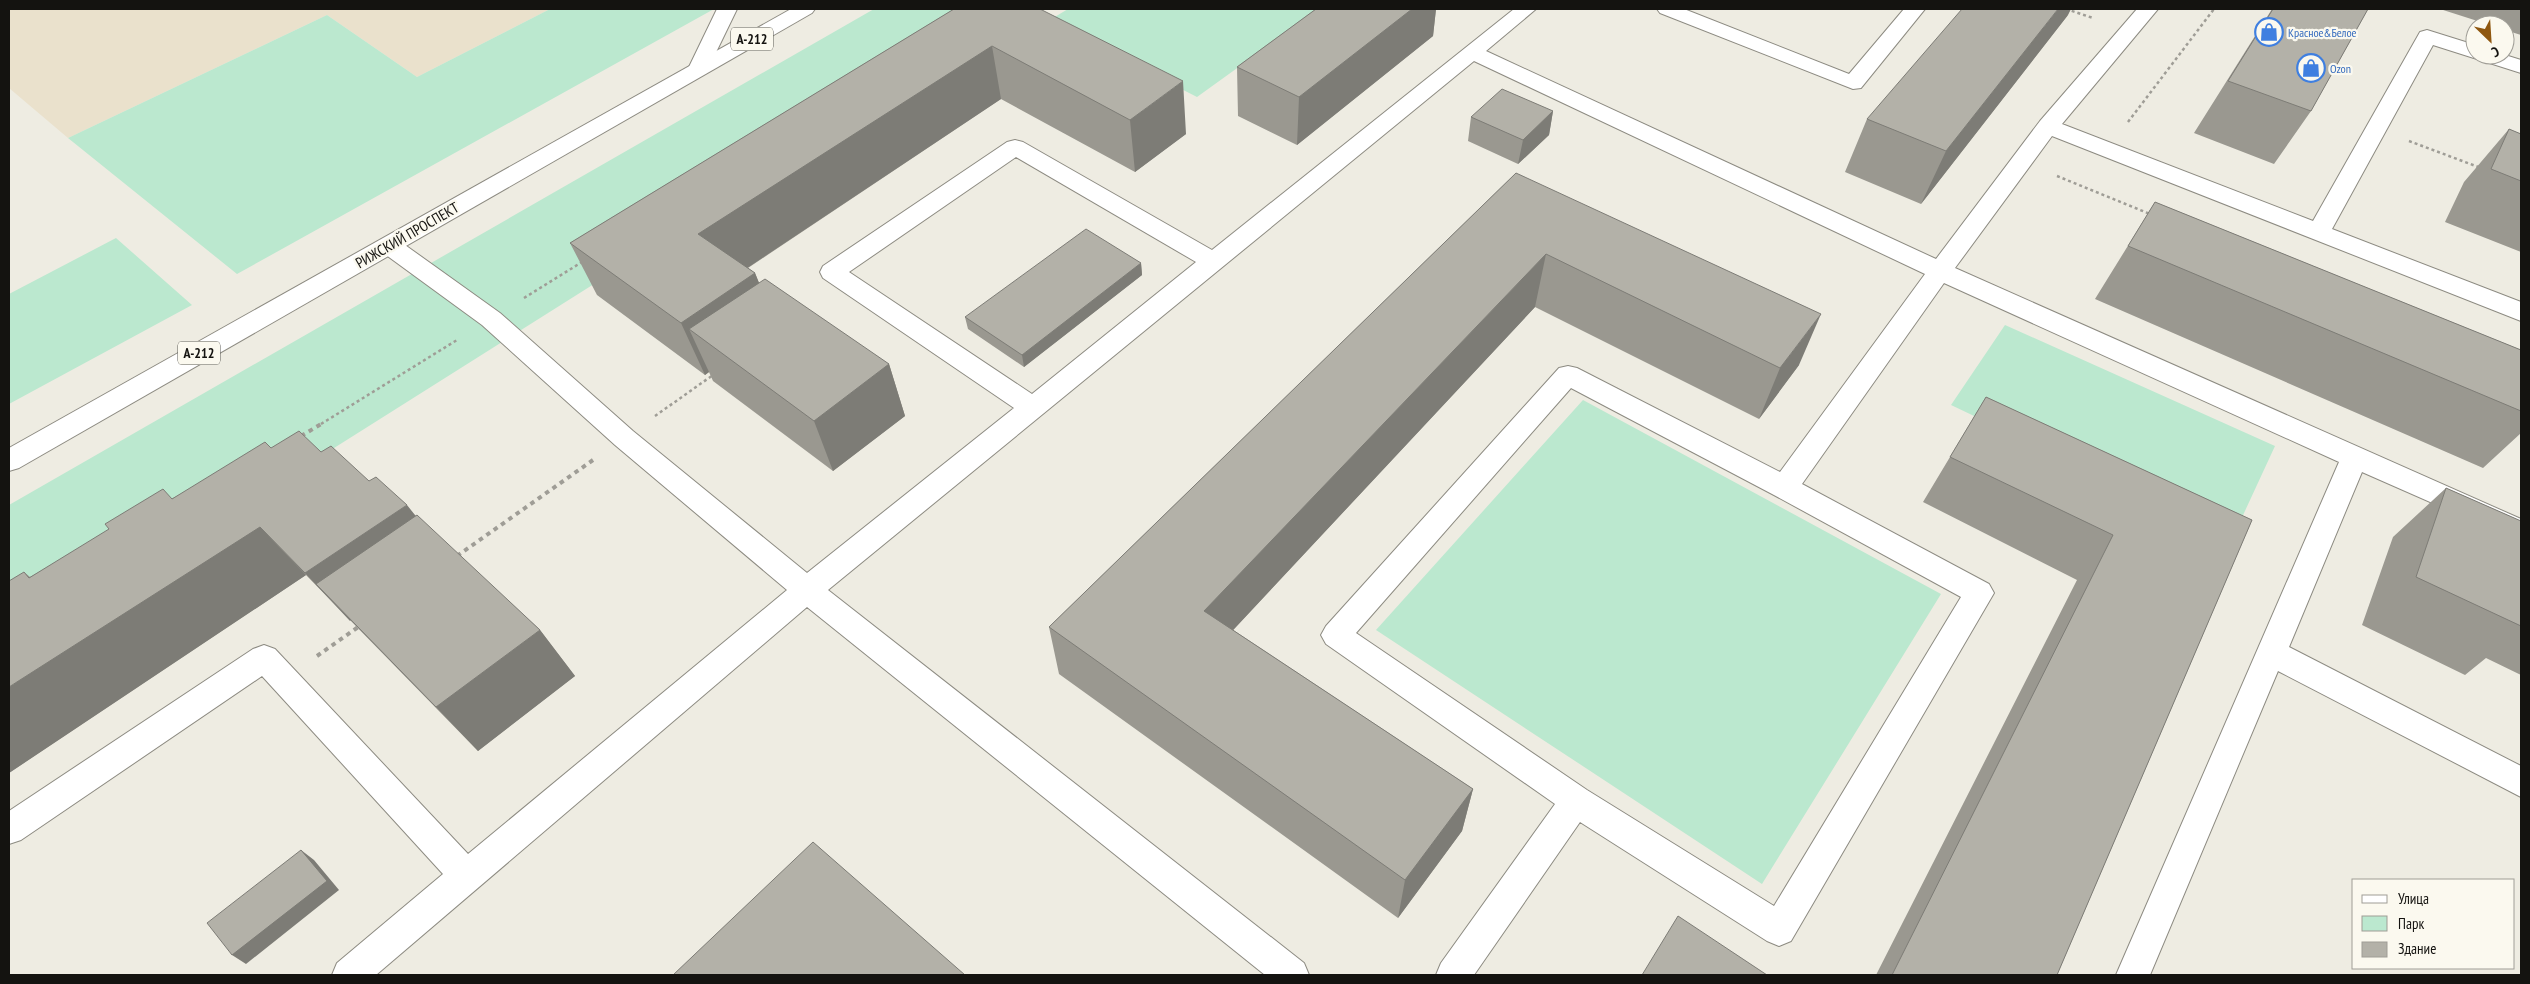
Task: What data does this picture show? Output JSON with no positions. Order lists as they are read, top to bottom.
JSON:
{
  "streets": {
    "main road": ["А-212", "РИЖСКИЙ ПРОСПЕКТ"]
  },
  "places": {
    "shop": ["Красное&Белое", "Ozon"]
  },
  "legend": ["Улица", "Парк", "Здание"],
  "north": "bottom right"
}
